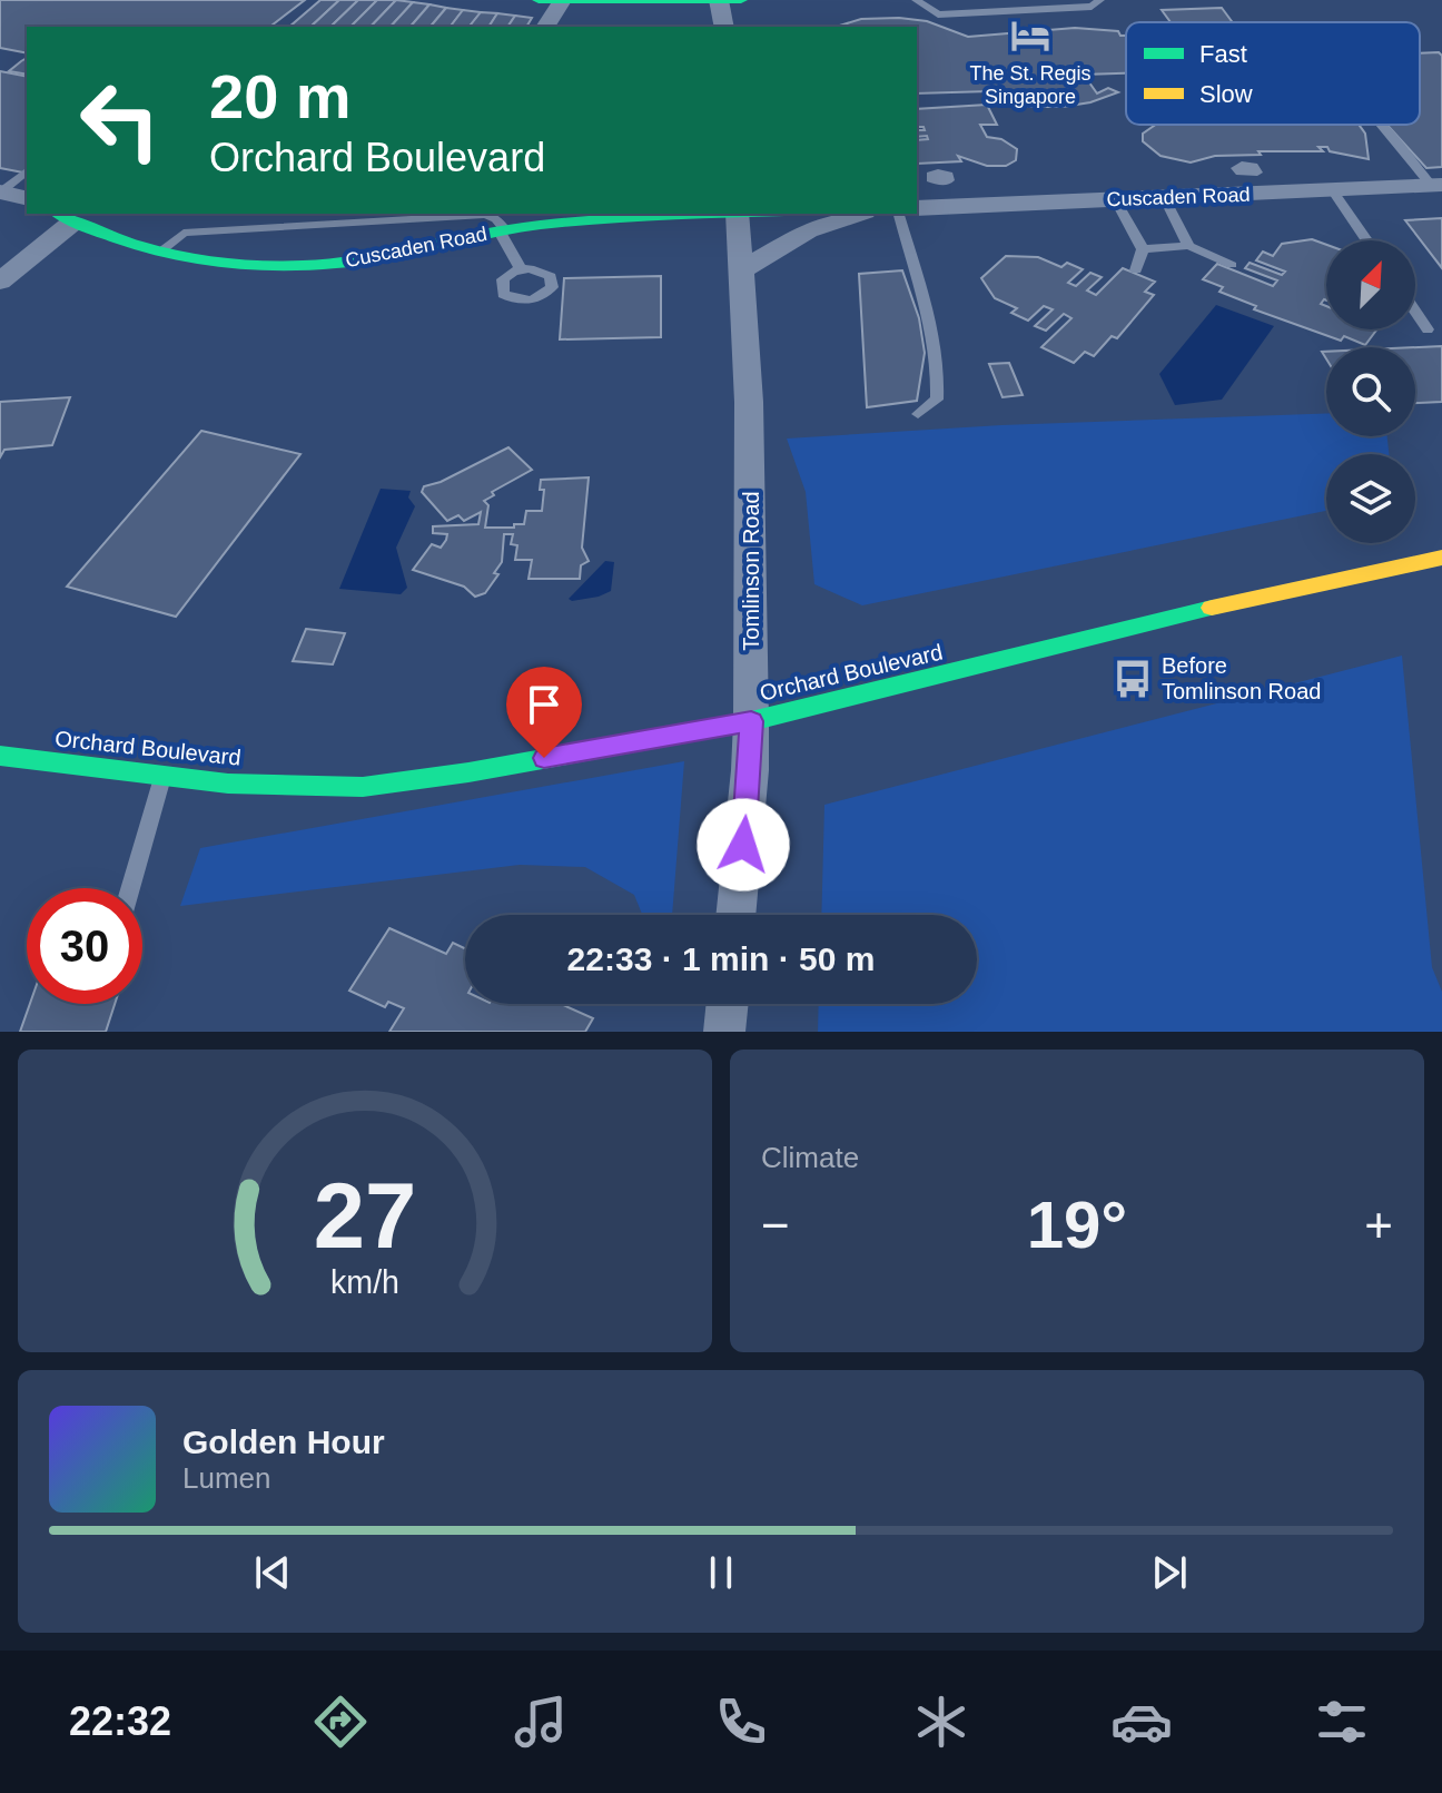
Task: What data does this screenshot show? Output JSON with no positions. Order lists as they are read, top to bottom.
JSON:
{
  "streets": {
    "main road": ["Cuscaden Road", "Orchard Boulevard"],
    "street": ["Tomlinson Road"]
  },
  "crossings": [
    ["Tomlinson Road", "Orchard Boulevard"]
  ],
  "places": {
    "hotel": ["The St. Regis Singapore"],
    "bus stop": ["Before Tomlinson Road"]
  },
  "legend": ["Fast", "Slow"],
  "north": "top right",
  "page": {
    "turn": ["20 m", "Orchard Boulevard"],
    "limit": "30",
    "trip": "22:33 · 1 min · 50 m",
    "tile": "Climate",
    "heat": ["−", "19°", "+"],
    "song": ["Golden Hour", "Lumen"],
    "tabs": "22:32",
    "gauge": ["27", "km/h"]
  }
}
